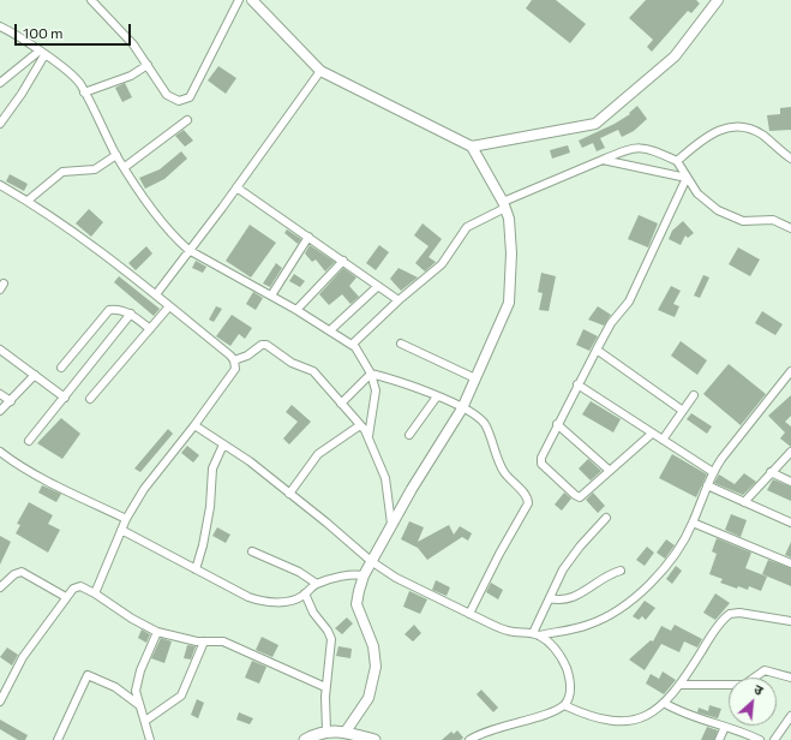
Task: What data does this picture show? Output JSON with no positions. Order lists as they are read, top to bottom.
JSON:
{
  "scale_bar": "100 m",
  "north": "top right"
}
